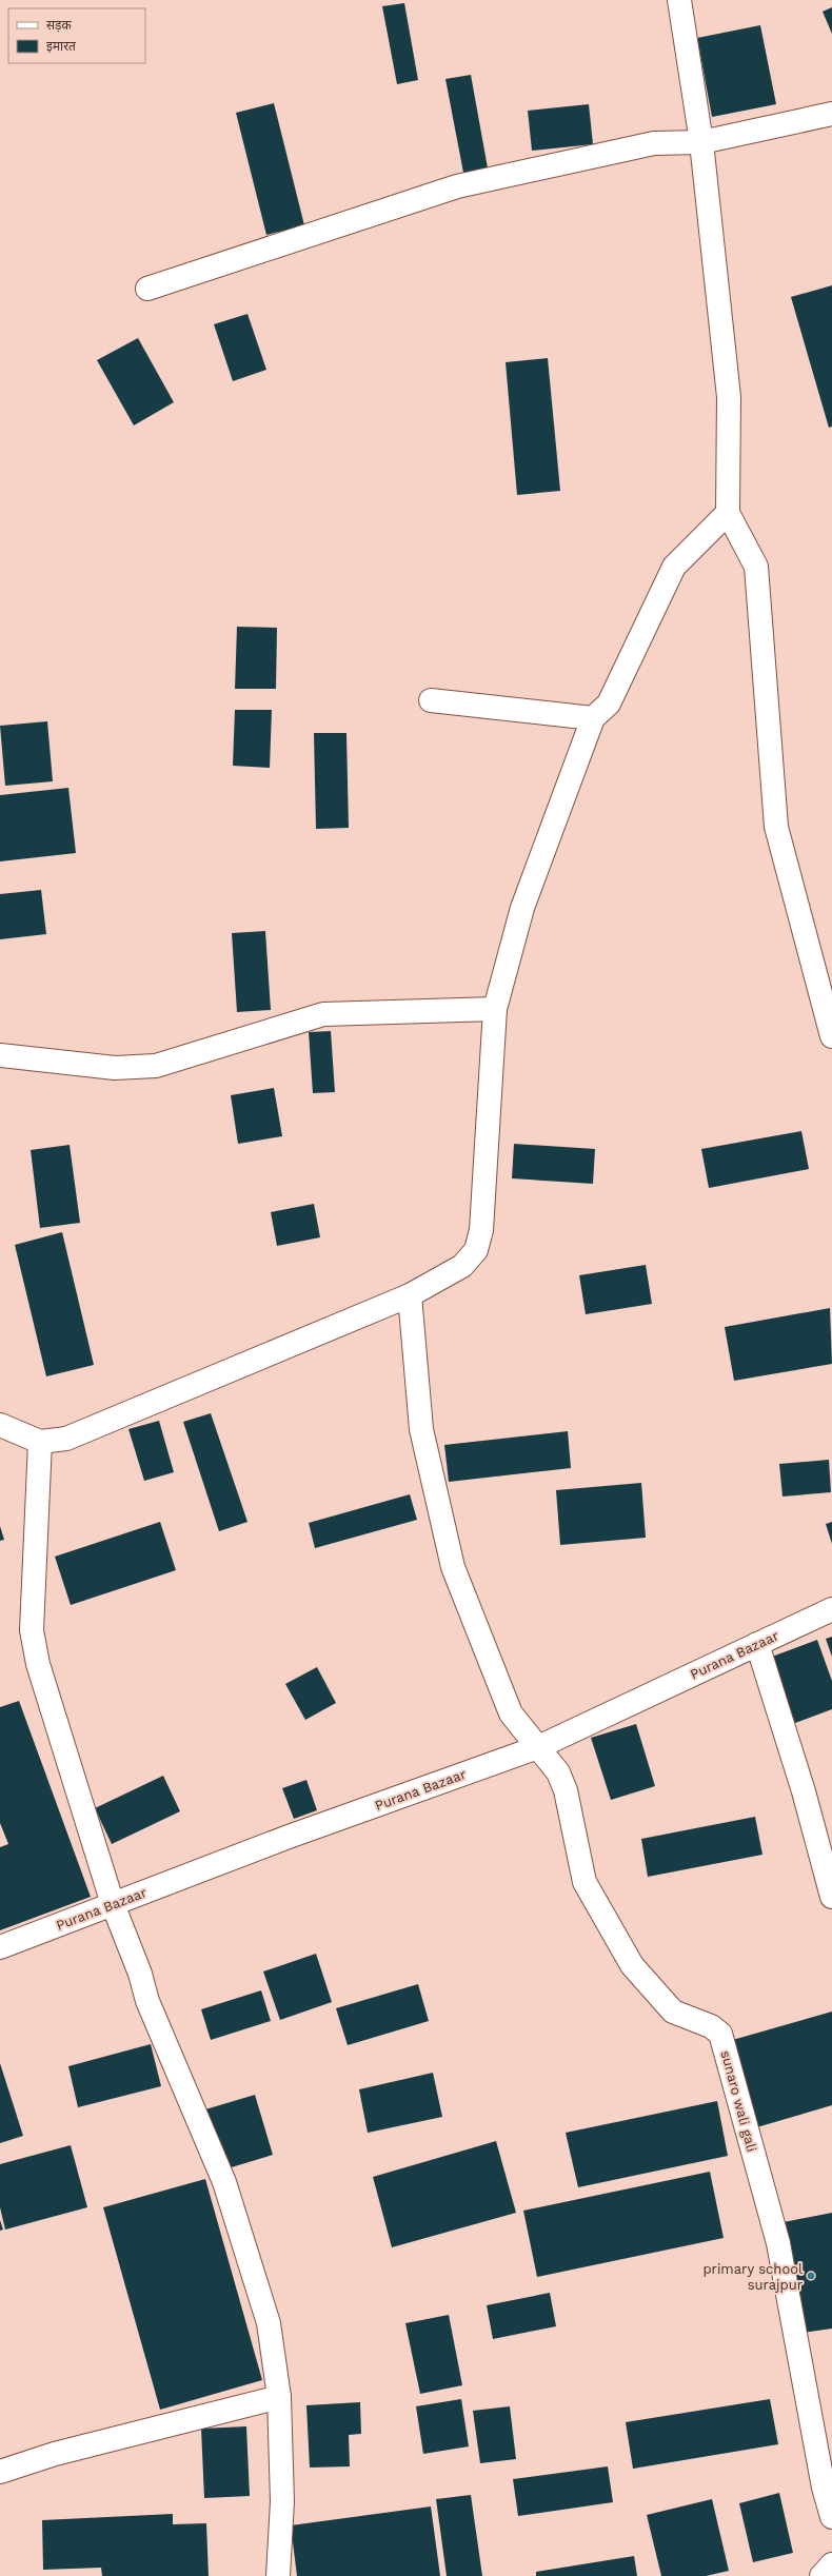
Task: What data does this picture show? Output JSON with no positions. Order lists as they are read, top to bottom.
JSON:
{
  "streets": {
    "street": ["Purana Bazaar", "sunaro wali gali"]
  },
  "crossings": [
    ["Purana Bazaar", "sunaro wali gali"]
  ],
  "places": ["primary school surajpur"],
  "legend": ["सड़क", "इमारत"]
}
